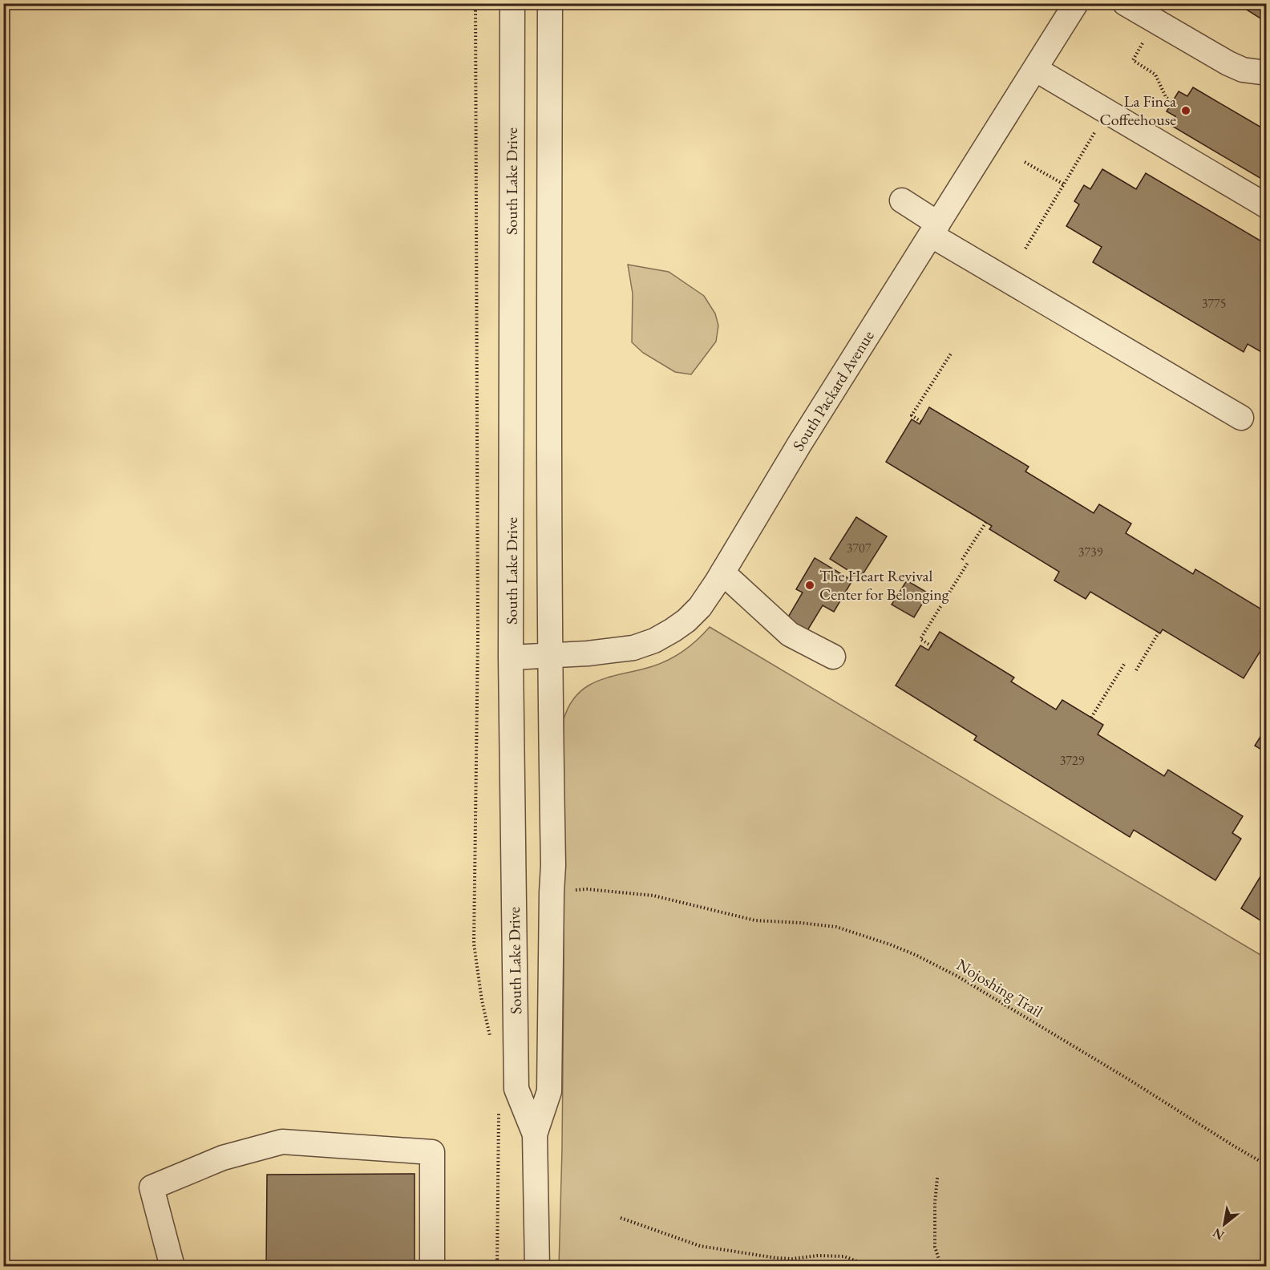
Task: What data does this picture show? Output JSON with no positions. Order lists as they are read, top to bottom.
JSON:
{
  "streets": {
    "street": ["South Lake Drive", "South Packard Avenue"],
    "path": ["Nojoshing Trail"]
  },
  "crossings": [
    ["South Lake Drive", "South Packard Avenue"],
    ["South Lake Drive", "Nojoshing Trail"]
  ],
  "places": ["La Finca Coffeehouse", "The Heart Revival Center for Belonging"],
  "house_numbers": [
    "3775",
    "3707",
    "3739",
    "3729"
  ],
  "north": "bottom left"
}
